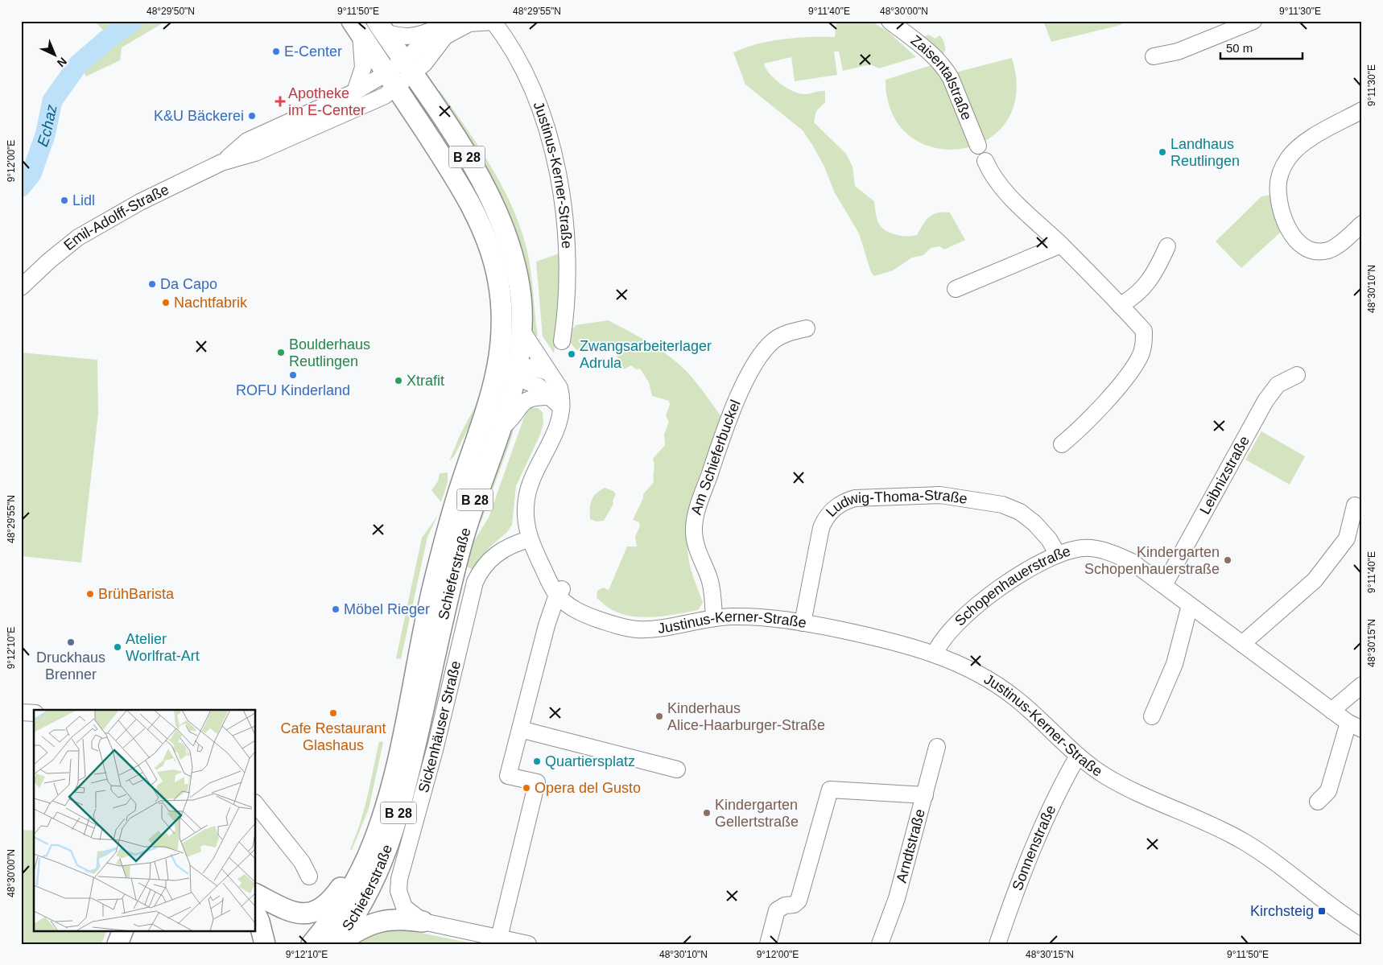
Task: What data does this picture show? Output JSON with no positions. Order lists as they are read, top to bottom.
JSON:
{
  "streets": {
    "main road": ["B 28", "Schieferstraße"],
    "street": [
      "Zaisentalstraße",
      "Justinus-Kerner-Straße",
      "Emil-Adolff-Straße",
      "Am Schieferbuckel",
      "Leibnizstraße",
      "Ludwig-Thoma-Straße",
      "Schopenhauerstraße",
      "Sickenhäuser Straße",
      "Arndtstraße",
      "Sonnenstraße"
    ]
  },
  "crossings": [
    ["B 28", "Emil-Adolff-Straße"],
    ["B 28", "Schieferstraße"],
    ["Justinus-Kerner-Straße", "Am Schieferbuckel"],
    ["Justinus-Kerner-Straße", "Ludwig-Thoma-Straße"],
    ["Justinus-Kerner-Straße", "Schieferstraße"],
    ["Justinus-Kerner-Straße", "Schopenhauerstraße"],
    ["Justinus-Kerner-Straße", "Sickenhäuser Straße"],
    ["Justinus-Kerner-Straße", "Sonnenstraße"],
    ["Emil-Adolff-Straße", "Schieferstraße"],
    ["Leibnizstraße", "Schopenhauerstraße"],
    ["Ludwig-Thoma-Straße", "Schopenhauerstraße"]
  ],
  "water": ["Echaz"],
  "places": {
    "other": [
      "E-Center",
      "K&U Bäckerei",
      "Landhaus Reutlingen",
      "Lidl",
      "Da Capo",
      "Nachtfabrik",
      "Boulderhaus Reutlingen",
      "Zwangsarbeiterlager Adrula",
      "ROFU Kinderland",
      "Xtrafit",
      "Kindergarten Schopenhauerstraße",
      "BrühBarista",
      "Möbel Rieger",
      "Druckhaus Brenner",
      "Atelier Worlfrat-Art",
      "Cafe Restaurant Glashaus",
      "Kinderhaus Alice-Haarburger-Straße",
      "Quartiersplatz",
      "Opera del Gusto",
      "Kindergarten Gellertstraße"
    ],
    "health": ["Apotheke im E-Center"],
    "transit": ["Kirchsteig"]
  },
  "scale_bar": "50 m",
  "north": "bottom right",
  "coordinates": [
    "48°29'50\"N",
    "9°11'50\"E",
    "48°29'55\"N",
    "9°11'40\"E",
    "48°30'00\"N",
    "9°11'30\"E",
    "9°12'00\"E",
    "48°30'10\"N",
    "48°30'15\"N",
    "9°12'10\"E"
  ]
}
